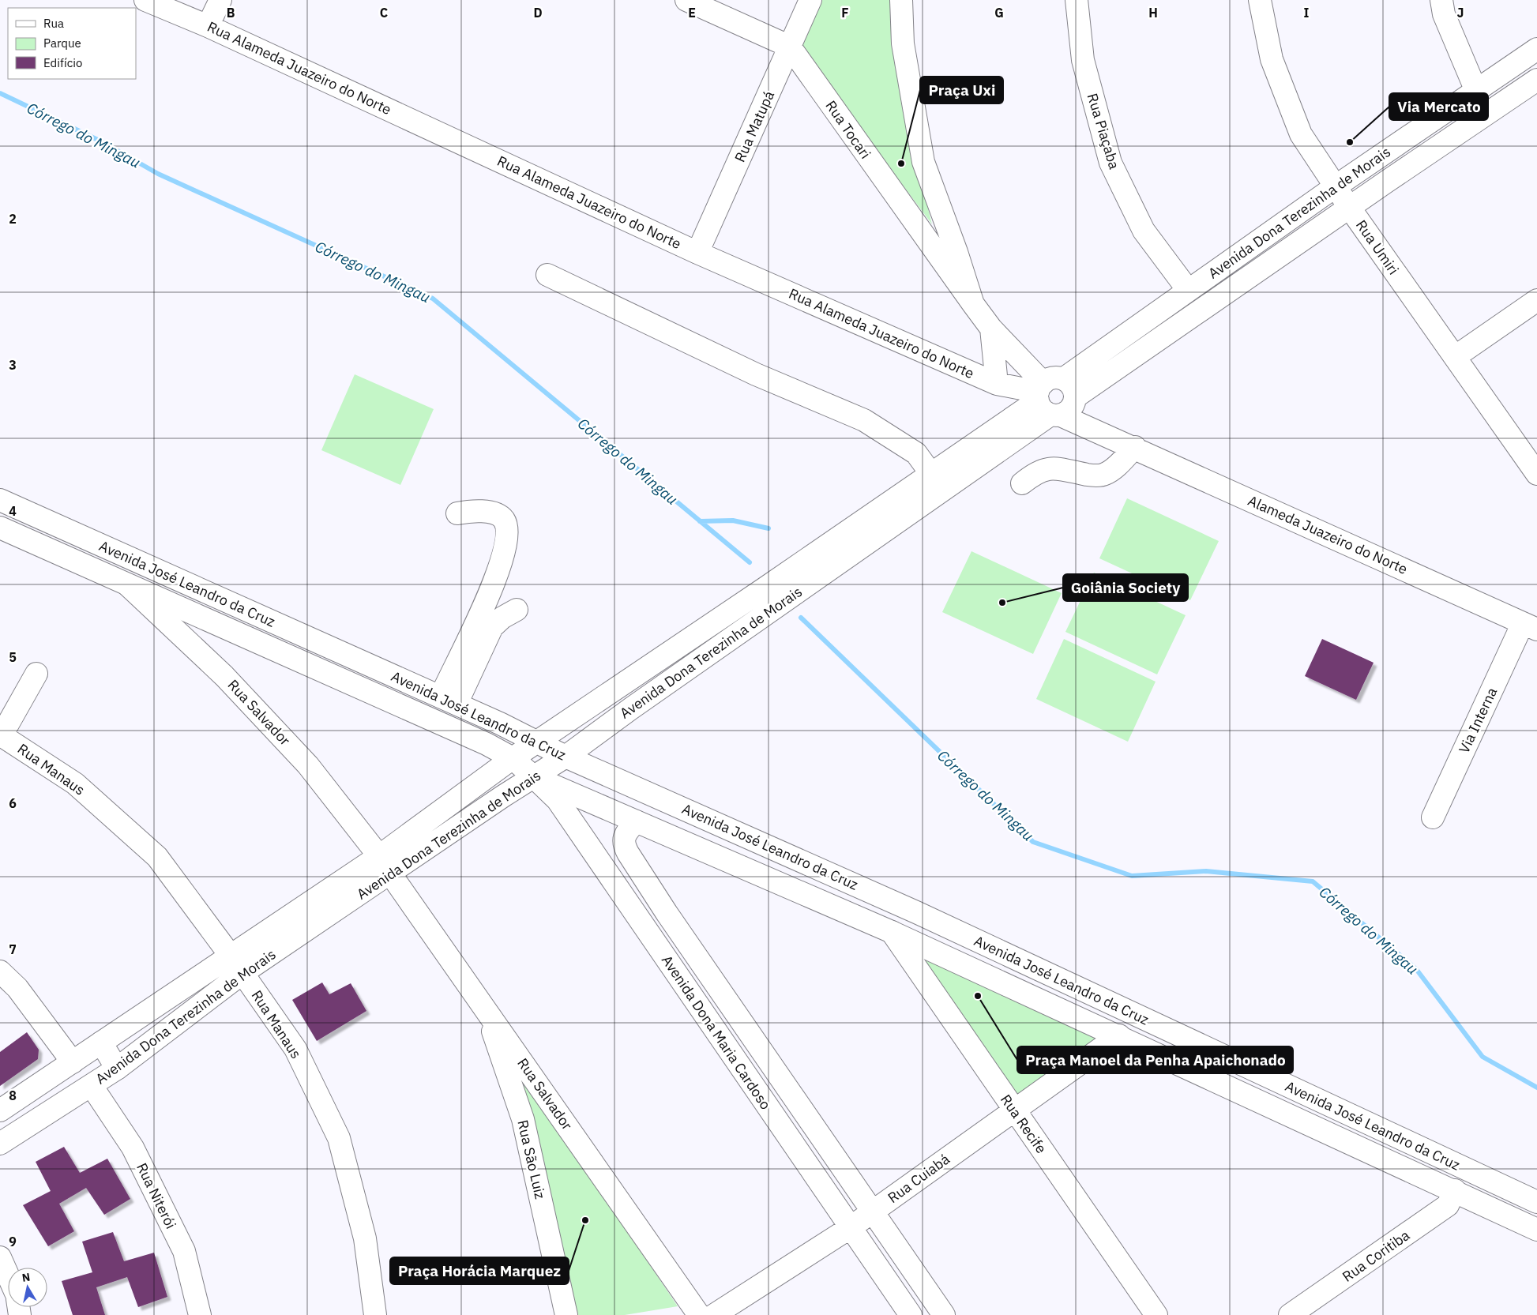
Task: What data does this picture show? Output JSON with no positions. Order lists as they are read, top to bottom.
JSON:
{
  "streets": {
    "street": [
      "Rua Alameda Juazeiro do Norte",
      "Rua Matupá",
      "Rua Tocari",
      "Rua Piaçaba",
      "Avenida Dona Terezinha de Morais",
      "Rua Umiri",
      "Alameda Juazeiro do Norte",
      "Avenida José Leandro da Cruz",
      "Rua Salvador",
      "Via Interna",
      "Rua Manaus",
      "Avenida Dona Maria Cardoso",
      "Rua Recife",
      "Rua São Luiz",
      "Rua Cuiabá",
      "Rua Niterói",
      "Rua Coritiba"
    ]
  },
  "crossings": [
    ["Rua Alameda Juazeiro do Norte", "Rua Matupá"],
    ["Rua Alameda Juazeiro do Norte", "Rua Tocari"],
    ["Rua Alameda Juazeiro do Norte", "Avenida Dona Terezinha de Morais"],
    ["Rua Alameda Juazeiro do Norte", "Alameda Juazeiro do Norte"],
    ["Rua Matupá", "Rua Tocari"],
    ["Rua Tocari", "Avenida Dona Terezinha de Morais"],
    ["Rua Tocari", "Alameda Juazeiro do Norte"],
    ["Rua Piaçaba", "Avenida Dona Terezinha de Morais"],
    ["Avenida Dona Terezinha de Morais", "Rua Umiri"],
    ["Avenida Dona Terezinha de Morais", "Alameda Juazeiro do Norte"],
    ["Avenida Dona Terezinha de Morais", "Avenida José Leandro da Cruz"],
    ["Avenida Dona Terezinha de Morais", "Rua Salvador"],
    ["Avenida Dona Terezinha de Morais", "Rua Manaus"],
    ["Avenida Dona Terezinha de Morais", "Avenida Dona Maria Cardoso"],
    ["Avenida Dona Terezinha de Morais", "Rua Niterói"],
    ["Alameda Juazeiro do Norte", "Via Interna"],
    ["Avenida José Leandro da Cruz", "Rua Salvador"],
    ["Avenida José Leandro da Cruz", "Avenida Dona Maria Cardoso"],
    ["Avenida José Leandro da Cruz", "Rua Recife"],
    ["Avenida José Leandro da Cruz", "Rua Cuiabá"],
    ["Avenida José Leandro da Cruz", "Rua Coritiba"],
    ["Rua Salvador", "Rua São Luiz"],
    ["Avenida Dona Maria Cardoso", "Rua Cuiabá"],
    ["Rua Recife", "Rua Cuiabá"]
  ],
  "water": ["Córrego do Mingau"],
  "places": [
    "Via Mercato",
    "Praça Uxi",
    "Goiânia Society",
    "Praça Manoel da Penha Apaichonado",
    "Praça Horácia Marquez"
  ],
  "legend": ["Rua", "Parque", "Edifício"],
  "north": "top",
  "grid": {
    "columns": [
      "B",
      "C",
      "D",
      "E",
      "F",
      "G",
      "H",
      "I",
      "J"
    ],
    "rows": [
      "2",
      "3",
      "4",
      "5",
      "6",
      "7",
      "8",
      "9"
    ]
  }
}
